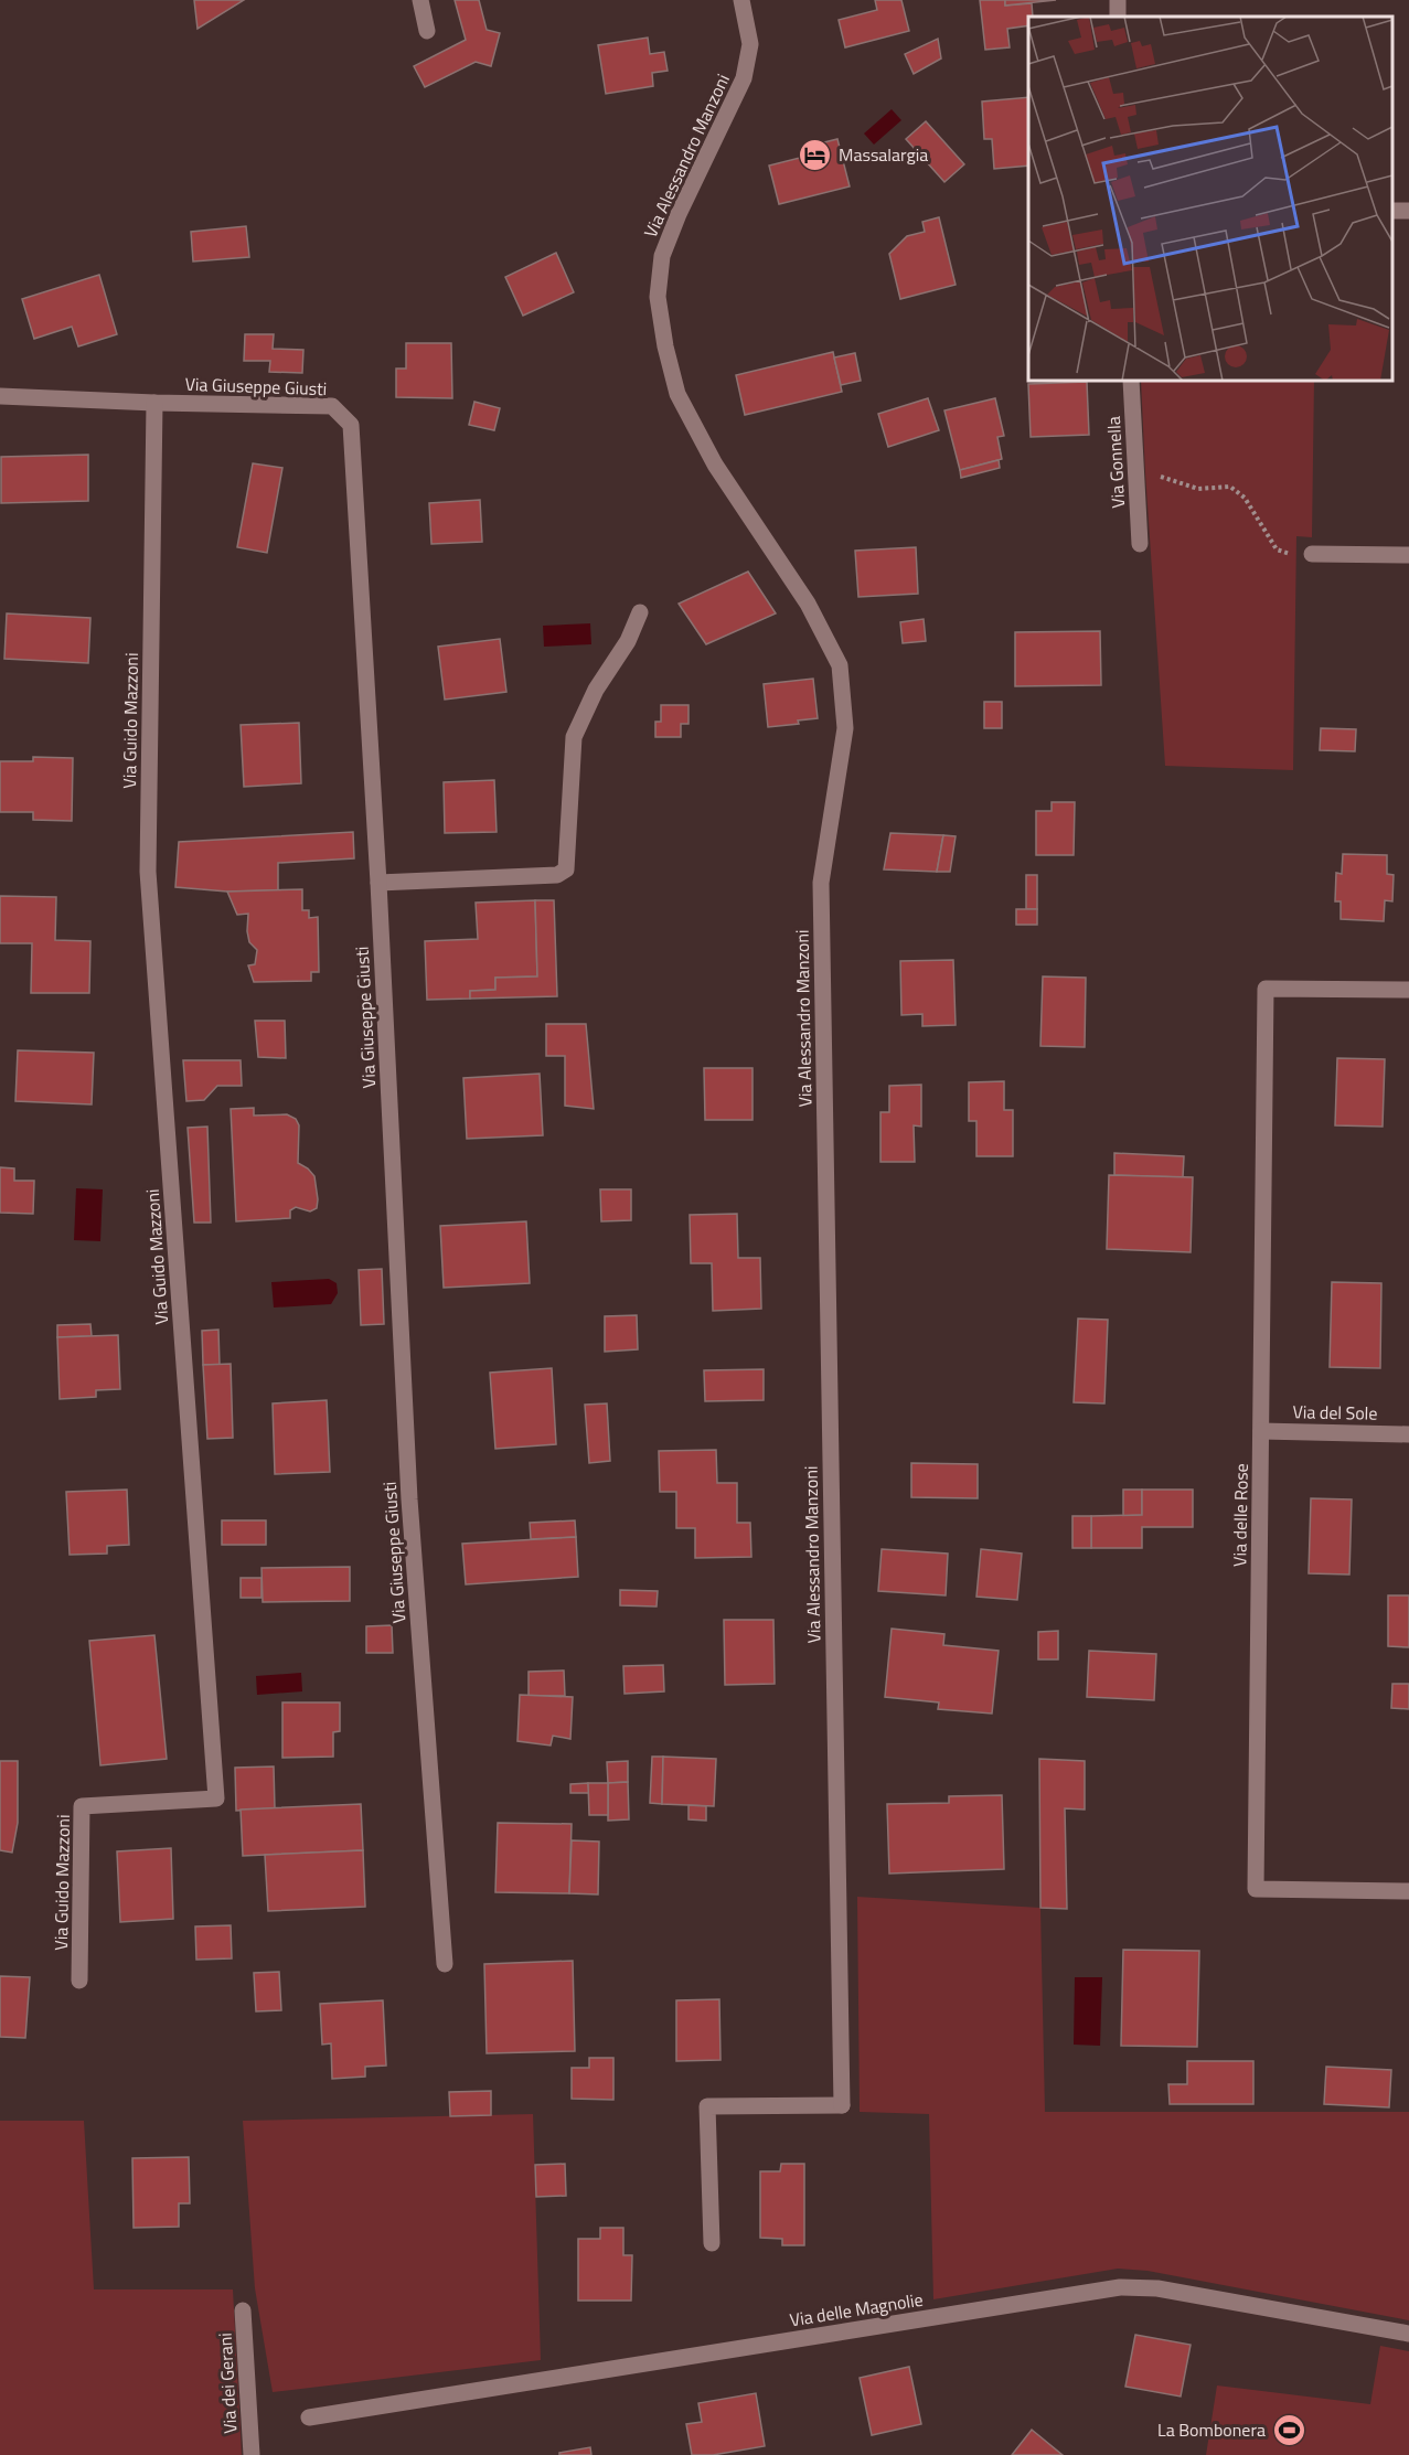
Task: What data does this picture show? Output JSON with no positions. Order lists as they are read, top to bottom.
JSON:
{
  "streets": {
    "street": [
      "Via Alessandro Manzoni",
      "Via Giuseppe Giusti",
      "Via Gonnella",
      "Via Guido Mazzoni",
      "Via del Sole",
      "Via delle Rose",
      "Via delle Magnolie",
      "Via dei Gerani"
    ]
  },
  "crossings": [
    ["Via Giuseppe Giusti", "Via Guido Mazzoni"],
    ["Via del Sole", "Via delle Rose"]
  ],
  "places": {
    "hotel": ["Massalargia"],
    "sports": ["La Bombonera"]
  }
}
